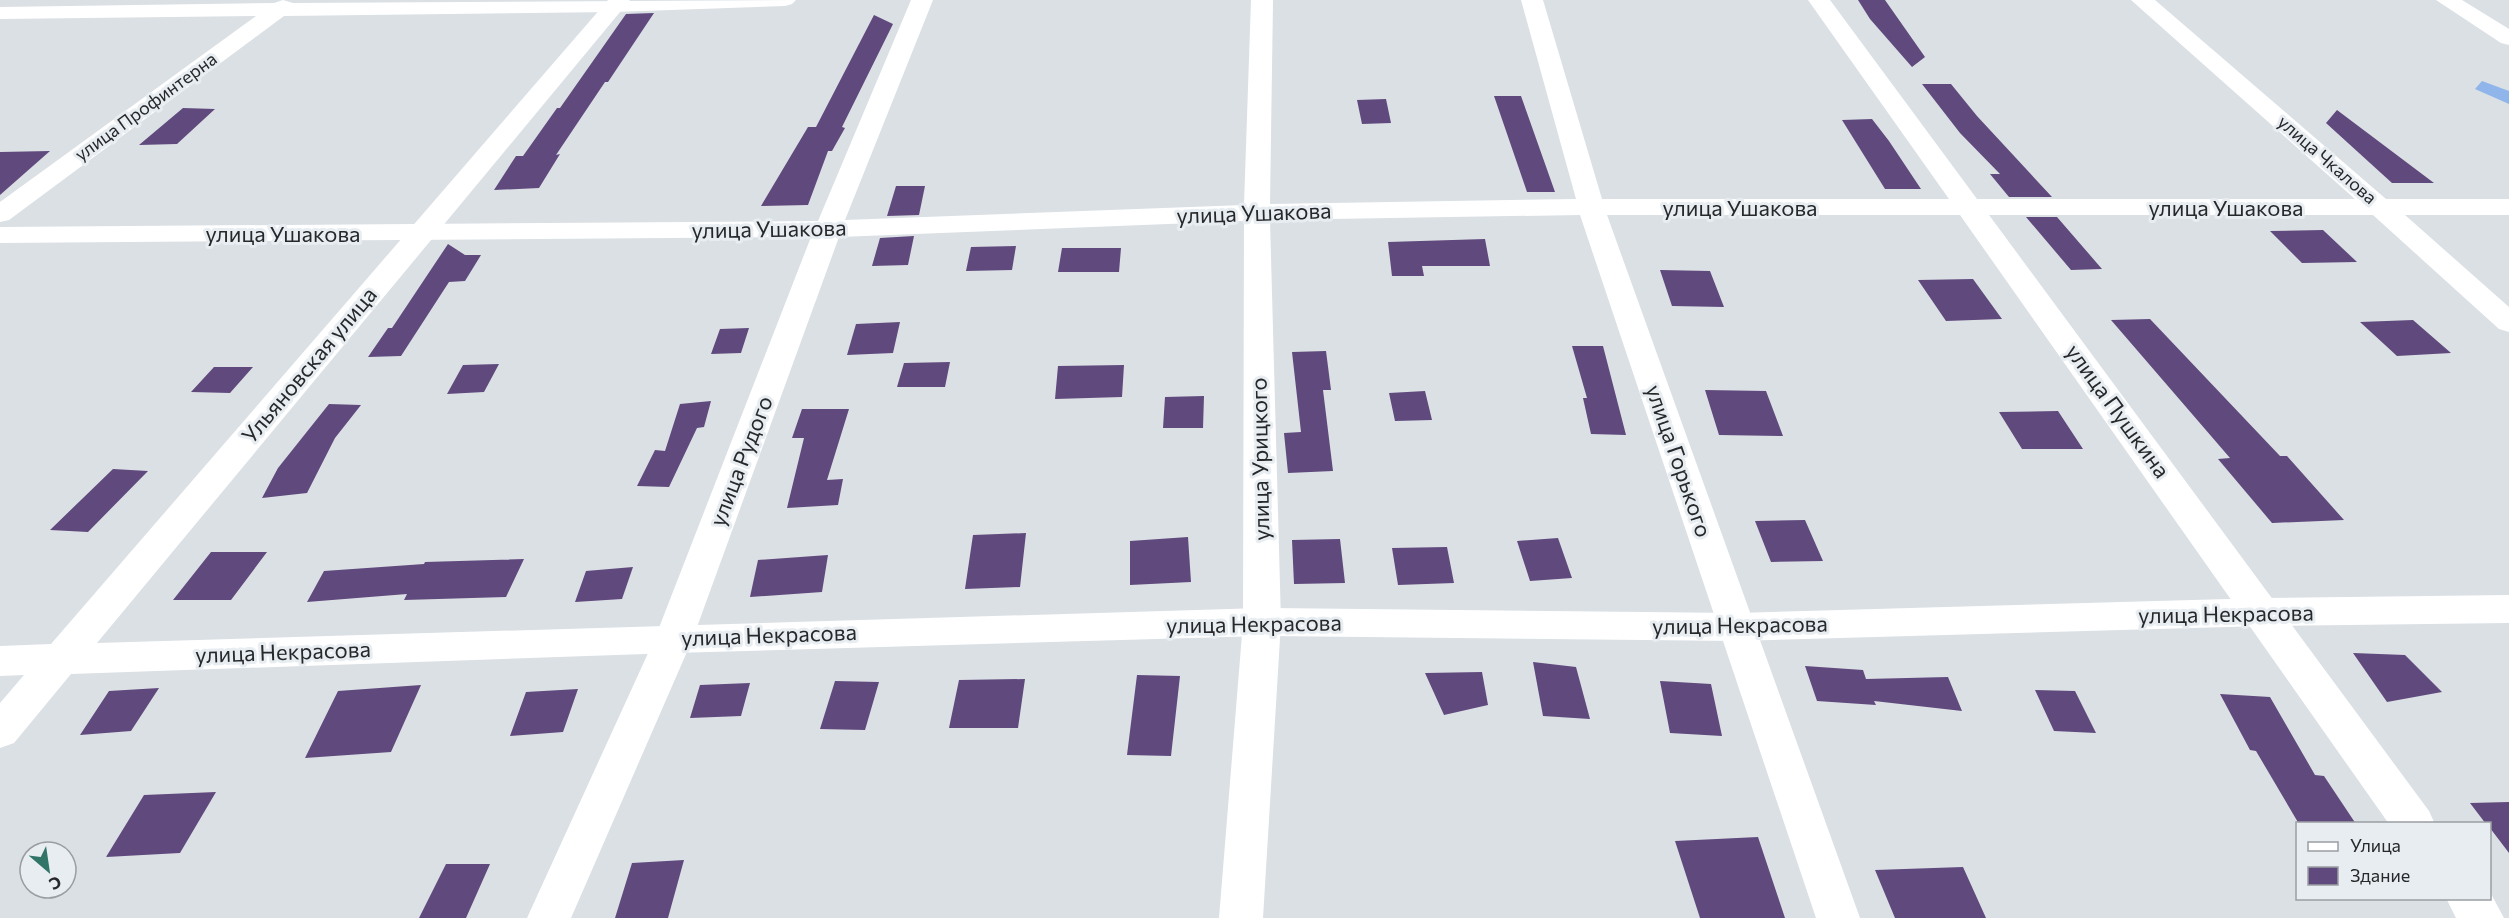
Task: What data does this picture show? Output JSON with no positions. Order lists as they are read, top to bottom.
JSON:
{
  "streets": {
    "street": [
      "улица Профинтерна",
      "улица Чкалова",
      "улица Ушакова",
      "Ульяновская улица",
      "улица Пушкина",
      "улица Урицкого",
      "улица Рудого",
      "улица Горького",
      "улица Некрасова"
    ]
  },
  "crossings": [
    ["улица Чкалова", "улица Ушакова"],
    ["улица Ушакова", "Ульяновская улица"],
    ["улица Ушакова", "улица Пушкина"],
    ["улица Ушакова", "улица Урицкого"],
    ["улица Ушакова", "улица Рудого"],
    ["улица Ушакова", "улица Горького"],
    ["Ульяновская улица", "улица Некрасова"],
    ["улица Пушкина", "улица Некрасова"],
    ["улица Урицкого", "улица Некрасова"],
    ["улица Рудого", "улица Некрасова"],
    ["улица Горького", "улица Некрасова"]
  ],
  "legend": ["Улица", "Здание"],
  "north": "bottom right"
}
